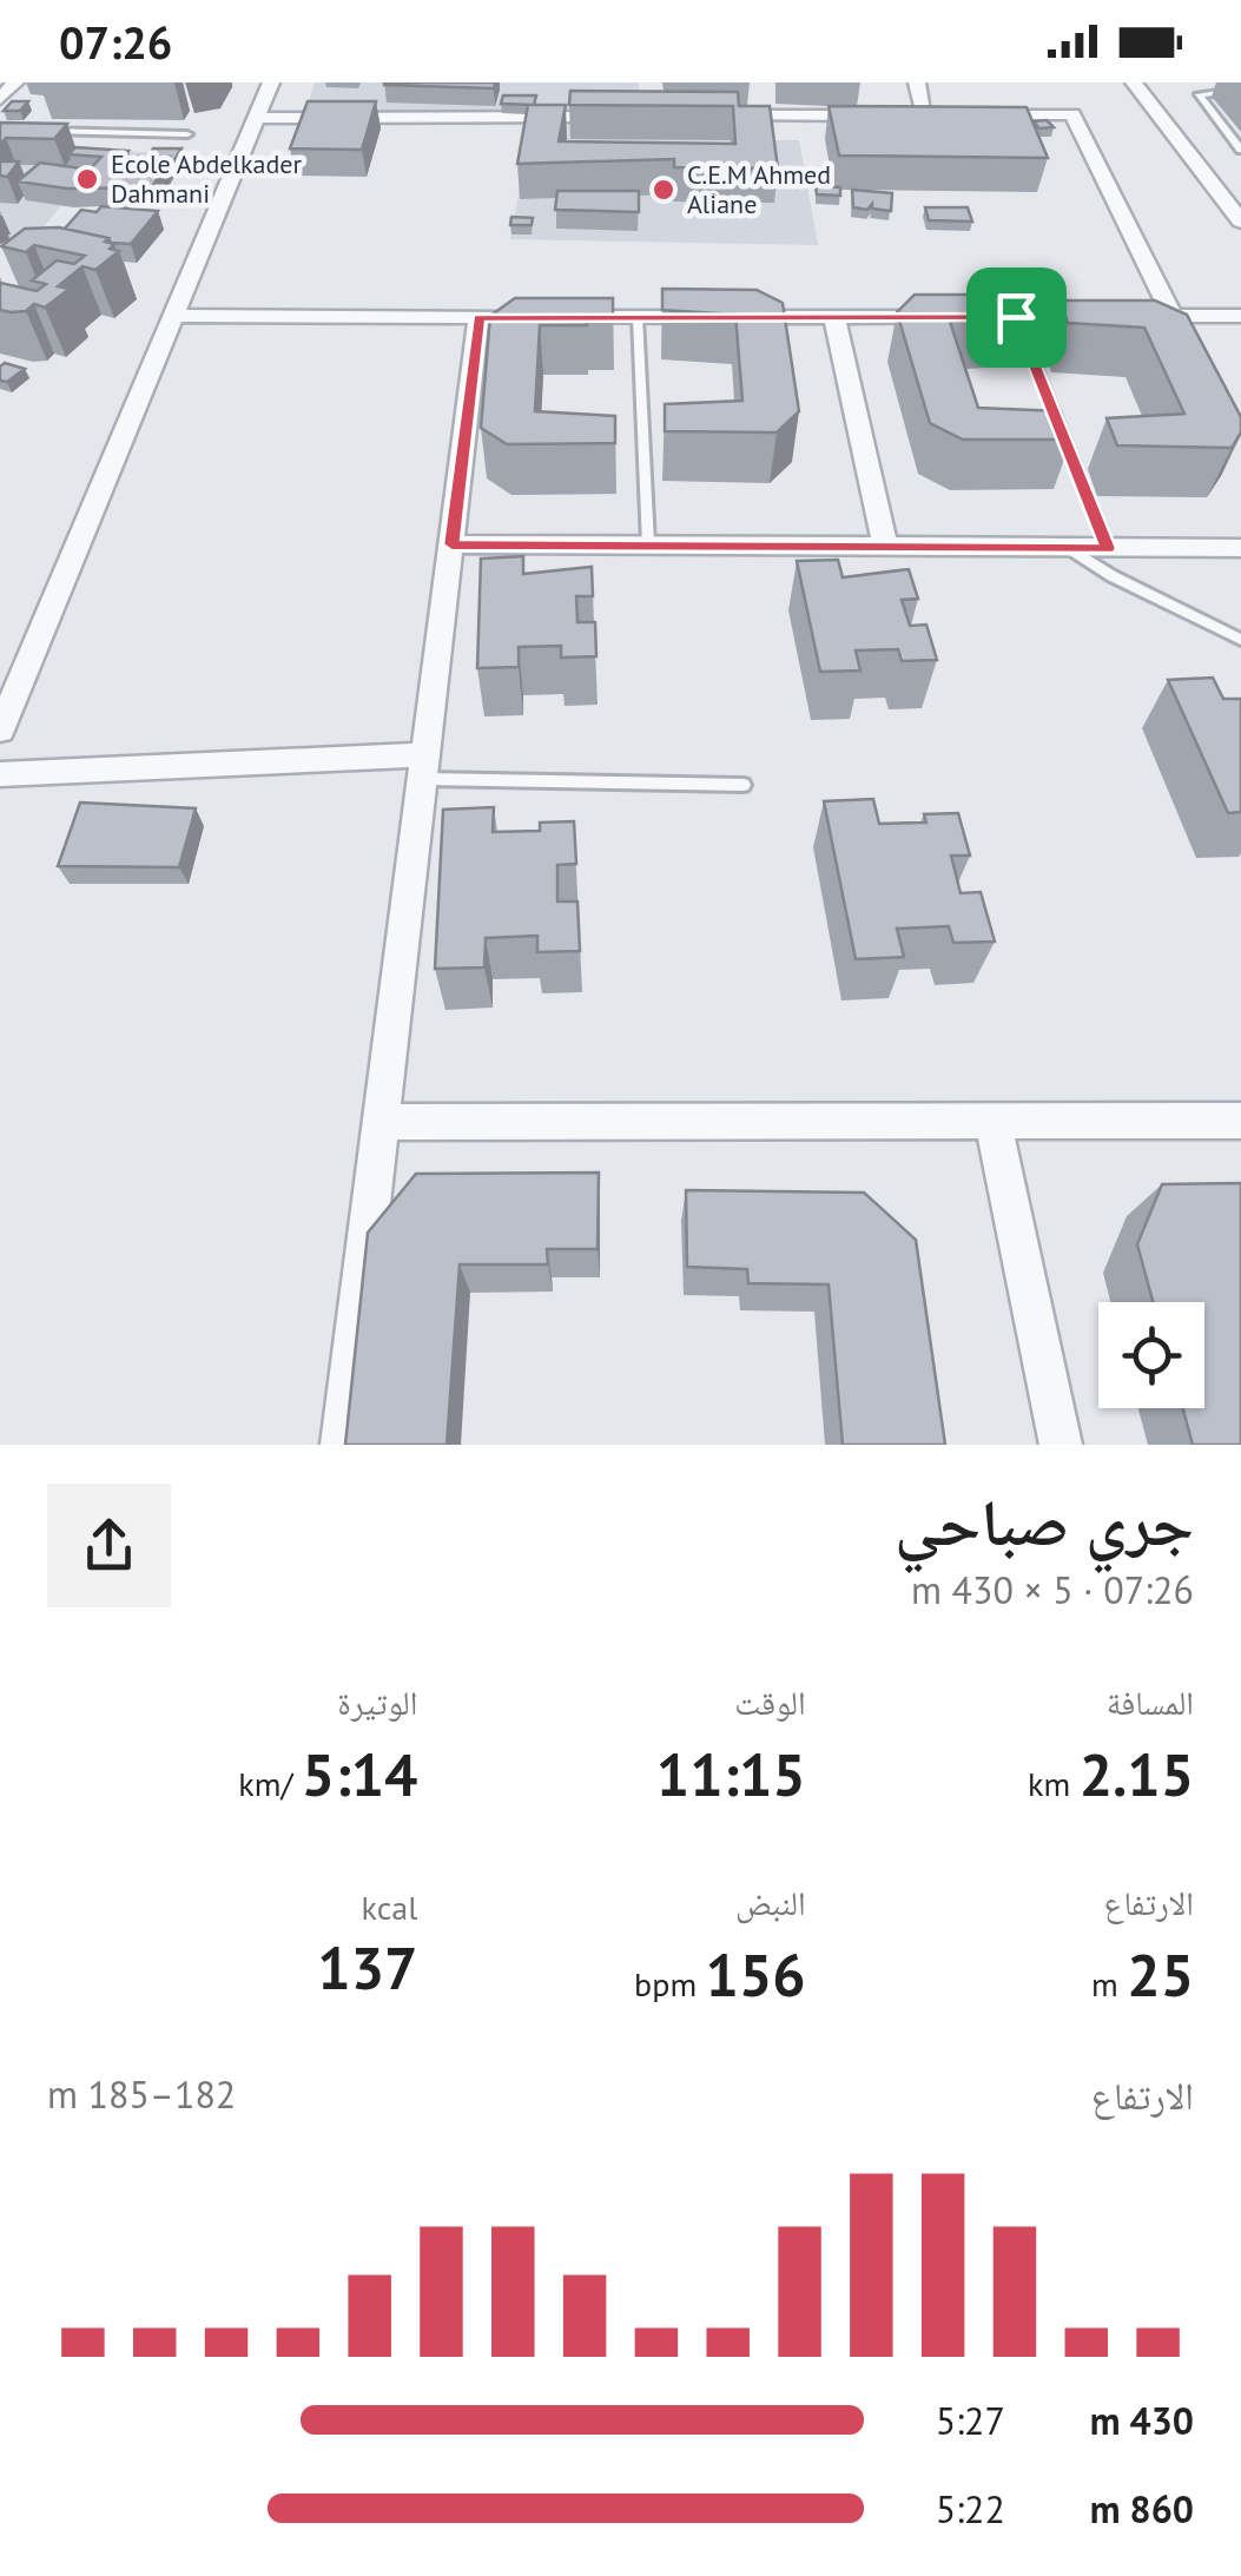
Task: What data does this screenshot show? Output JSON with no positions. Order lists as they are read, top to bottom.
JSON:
{
  "places": ["Ecole Abdelkader Dahmani", "C.E.M Ahmed Aliane"],
  "page": {
    "status": "07:26",
    "heading": ["جري صباحي", "07:26 · 5 × 430 m"],
    "stats": [
      ["المسافة", "2.15 km"],
      ["الوقت", "11:15"],
      ["الوتيرة", "5:14 /km"],
      ["الارتفاع", "25 m"],
      ["النبض", "156 bpm"],
      ["kcal", "137"]
    ],
    "chart": ["الارتفاع", "182–185 m"],
    "list": [
      {
        "name": "430 m",
        "note": "5:27"
      },
      {
        "name": "860 m",
        "note": "5:22"
      }
    ]
  }
}
